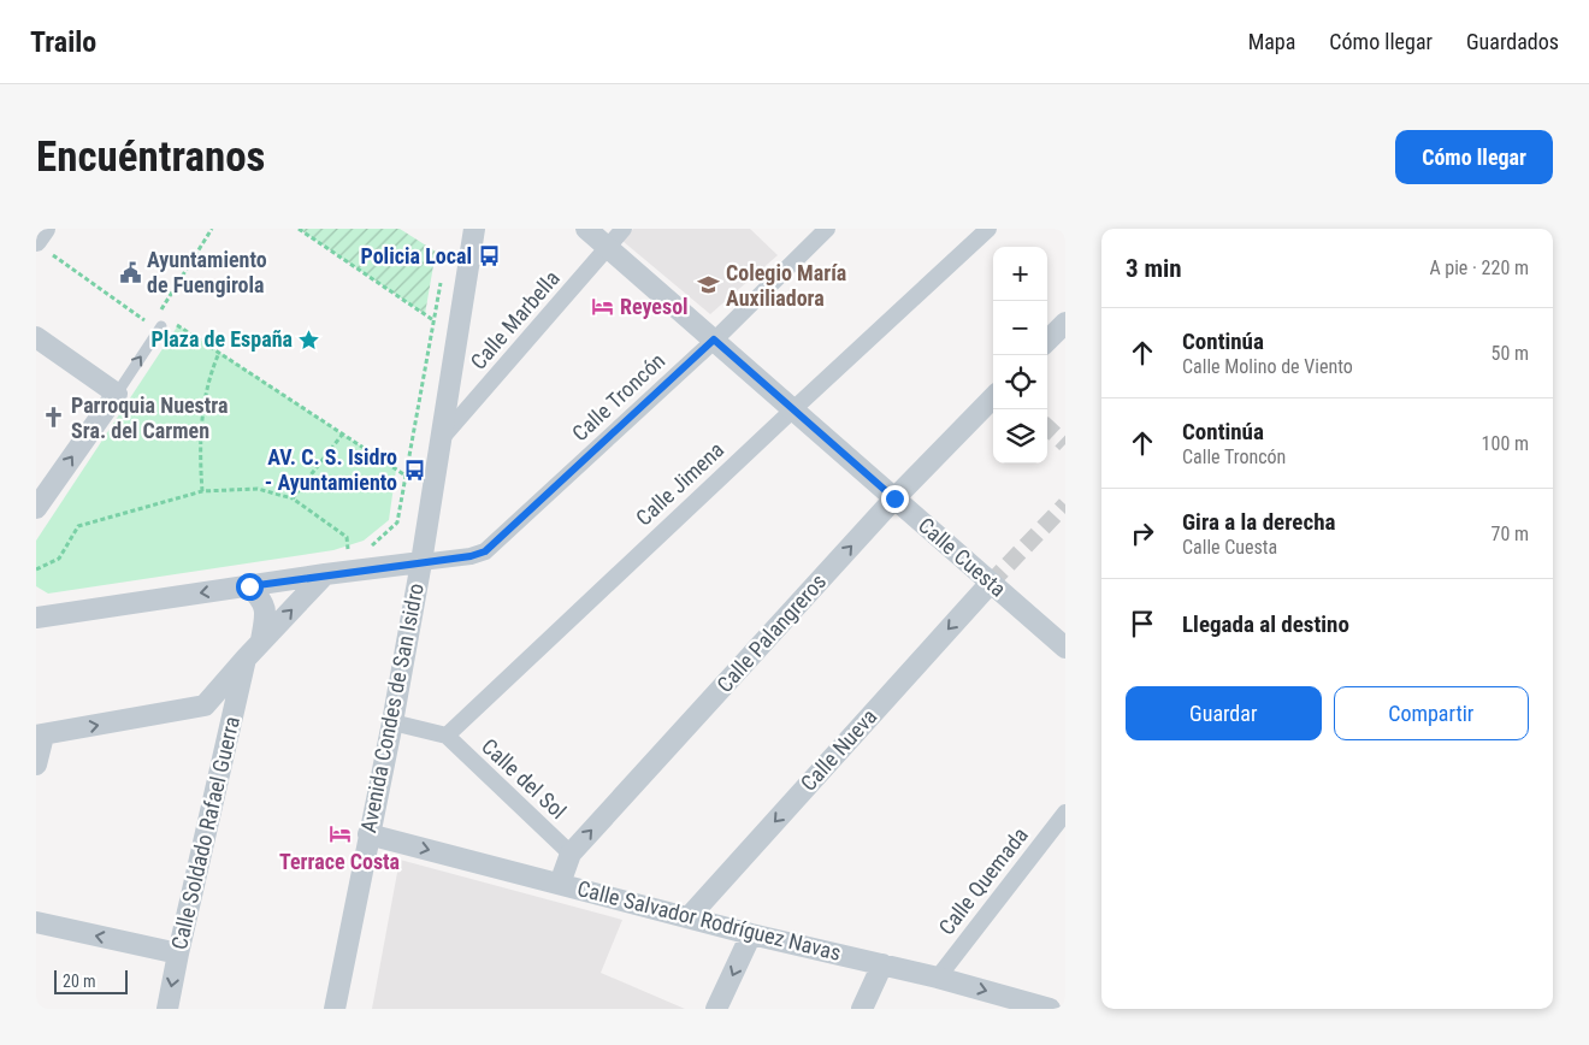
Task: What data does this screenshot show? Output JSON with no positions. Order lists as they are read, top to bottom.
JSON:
{
  "streets": {
    "street": [
      "Calle Marbella",
      "Calle Troncón",
      "Calle Jimena",
      "Calle Cuesta",
      "Calle Palangreros",
      "Avenida Condes de San Isidro",
      "Calle Nueva",
      "Calle del Sol",
      "Calle Soldado Rafael Guerra",
      "Calle Quemada",
      "Calle Salvador Rodríguez Navas"
    ]
  },
  "crossings": [
    ["Calle Marbella", "Calle Cuesta"],
    ["Calle Marbella", "Avenida Condes de San Isidro"],
    ["Calle Troncón", "Calle Cuesta"],
    ["Calle Troncón", "Avenida Condes de San Isidro"],
    ["Calle Jimena", "Calle Cuesta"],
    ["Calle Jimena", "Calle del Sol"],
    ["Calle Cuesta", "Calle Palangreros"],
    ["Calle Cuesta", "Calle Nueva"],
    ["Calle Palangreros", "Calle del Sol"],
    ["Calle Palangreros", "Calle Salvador Rodríguez Navas"],
    ["Avenida Condes de San Isidro", "Calle Salvador Rodríguez Navas"],
    ["Calle Nueva", "Calle Salvador Rodríguez Navas"],
    ["Calle Quemada", "Calle Salvador Rodríguez Navas"]
  ],
  "one_way": ["Calle Palangreros", "Calle Nueva", "Calle Salvador Rodríguez Navas"],
  "places": {
    "bus stop": ["Policia Local", "AV. C. S. Isidro - Ayuntamiento"],
    "public building": ["Ayuntamiento de Fuengirola"],
    "school or university": ["Colegio María Auxiliadora"],
    "hotel": ["Reyesol", "Terrace Costa"],
    "place": ["Plaza de España"],
    "church": ["Parroquia Nuestra Sra. del Carmen"]
  },
  "scale_bar": "20 m",
  "page": {
    "header": "Trailo",
    "nav": ["Mapa", "Cómo llegar", "Guardados"],
    "buttons": [
      "Cómo llegar",
      ["Guardar", "Compartir"]
    ],
    "title": "Encuéntranos",
    "heading": ["3 min", "A pie · 220 m"],
    "map_buttons": ["+", "−"],
    "list": [
      ["Continúa", "Calle Molino de Viento", "50 m"],
      ["Continúa", "Calle Troncón", "100 m"],
      ["Gira a la derecha", "Calle Cuesta", "70 m"],
      "Llegada al destino"
    ],
    "scale": "20 m"
  }
}
